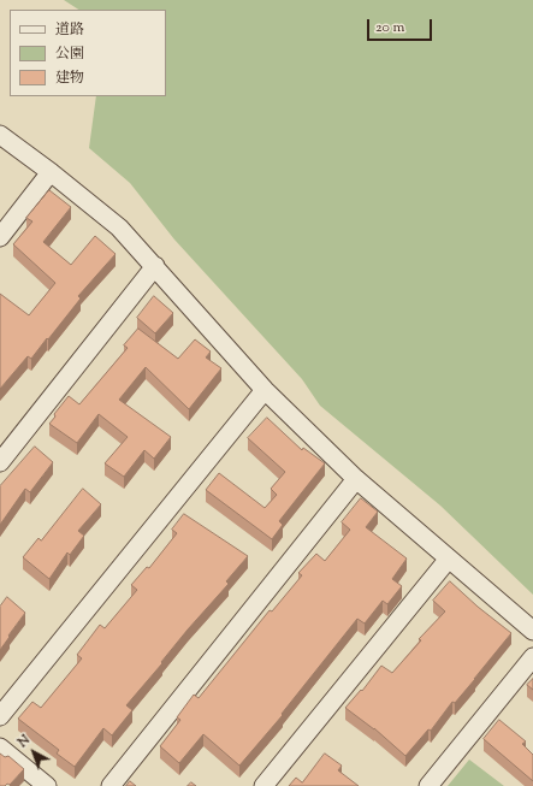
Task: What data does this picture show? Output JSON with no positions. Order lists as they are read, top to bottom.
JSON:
{
  "legend": ["道路", "公園", "建物"],
  "scale_bar": "20 m",
  "north": "top left"
}
